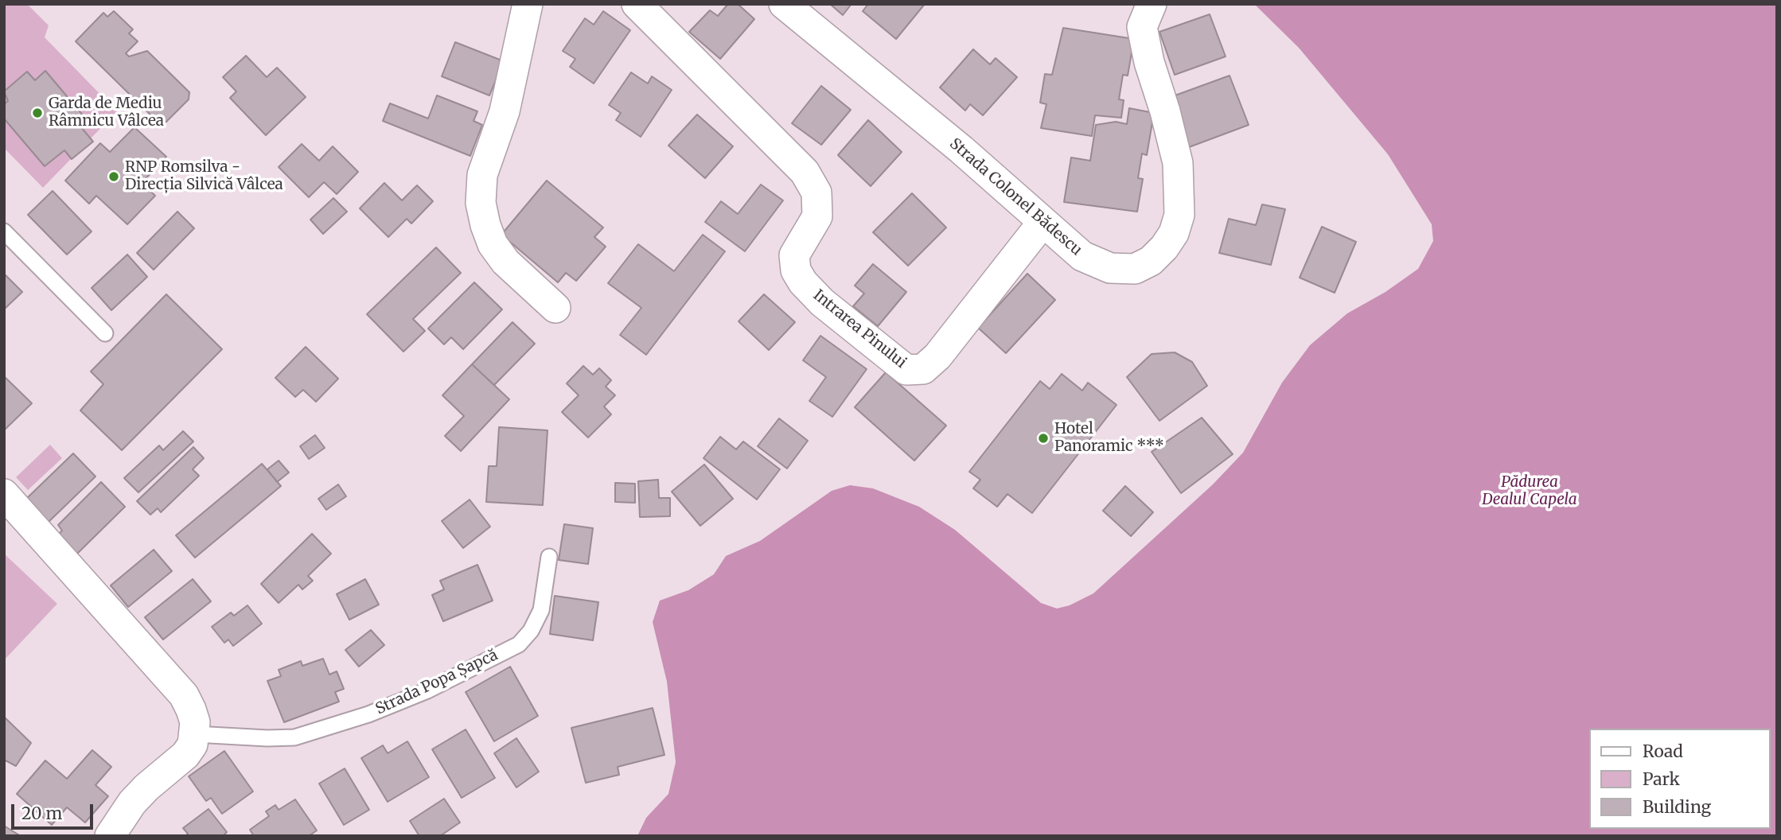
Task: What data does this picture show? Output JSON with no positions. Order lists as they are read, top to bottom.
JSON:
{
  "streets": {
    "street": ["Strada Colonel Bădescu", "Intrarea Pinului"],
    "lane": ["Strada Popa Șapcă"]
  },
  "crossings": [
    ["Strada Colonel Bădescu", "Intrarea Pinului"]
  ],
  "parks": ["Pădurea Dealul Capela"],
  "places": ["Garda de Mediu Râmnicu Vâlcea", "RNP Romsilva - Direcția Silvică Vâlcea", "Hotel Panoramic ***"],
  "legend": ["Road", "Park", "Building"],
  "scale_bar": "20 m"
}
